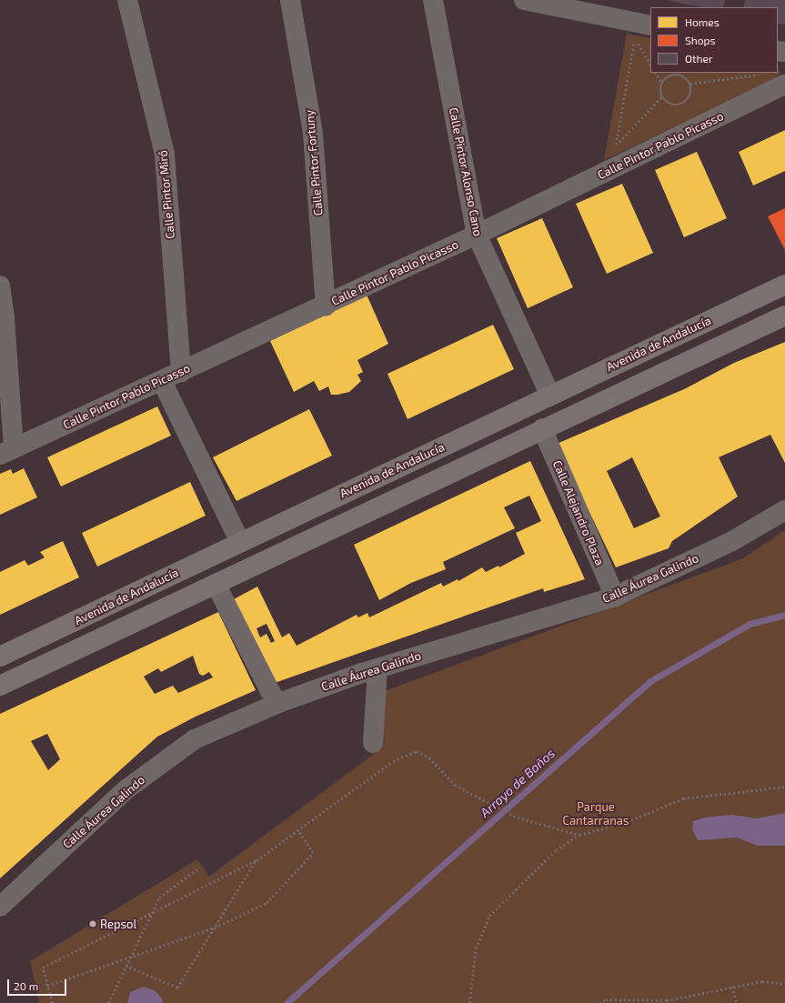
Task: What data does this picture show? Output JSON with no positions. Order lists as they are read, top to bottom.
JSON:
{
  "streets": {
    "main road": ["Avenida de Andalucía"],
    "street": [
      "Calle Pintor Pablo Picasso",
      "Calle Pintor Fortuny",
      "Calle Pintor Alonso Cano",
      "Calle Pintor Miró",
      "Calle Alejandro Plaza",
      "Calle Áurea Galindo"
    ]
  },
  "crossings": [
    ["Calle Pintor Pablo Picasso", "Calle Pintor Fortuny"],
    ["Calle Pintor Pablo Picasso", "Calle Pintor Alonso Cano"],
    ["Calle Pintor Pablo Picasso", "Calle Pintor Miró"],
    ["Calle Pintor Alonso Cano", "Avenida de Andalucía"],
    ["Calle Alejandro Plaza", "Calle Áurea Galindo"]
  ],
  "water": ["Arroyo de Baños"],
  "parks": ["Parque Cantarranas"],
  "places": ["Repsol"],
  "legend": ["Homes", "Shops", "Other"],
  "scale_bar": "20 m"
}
